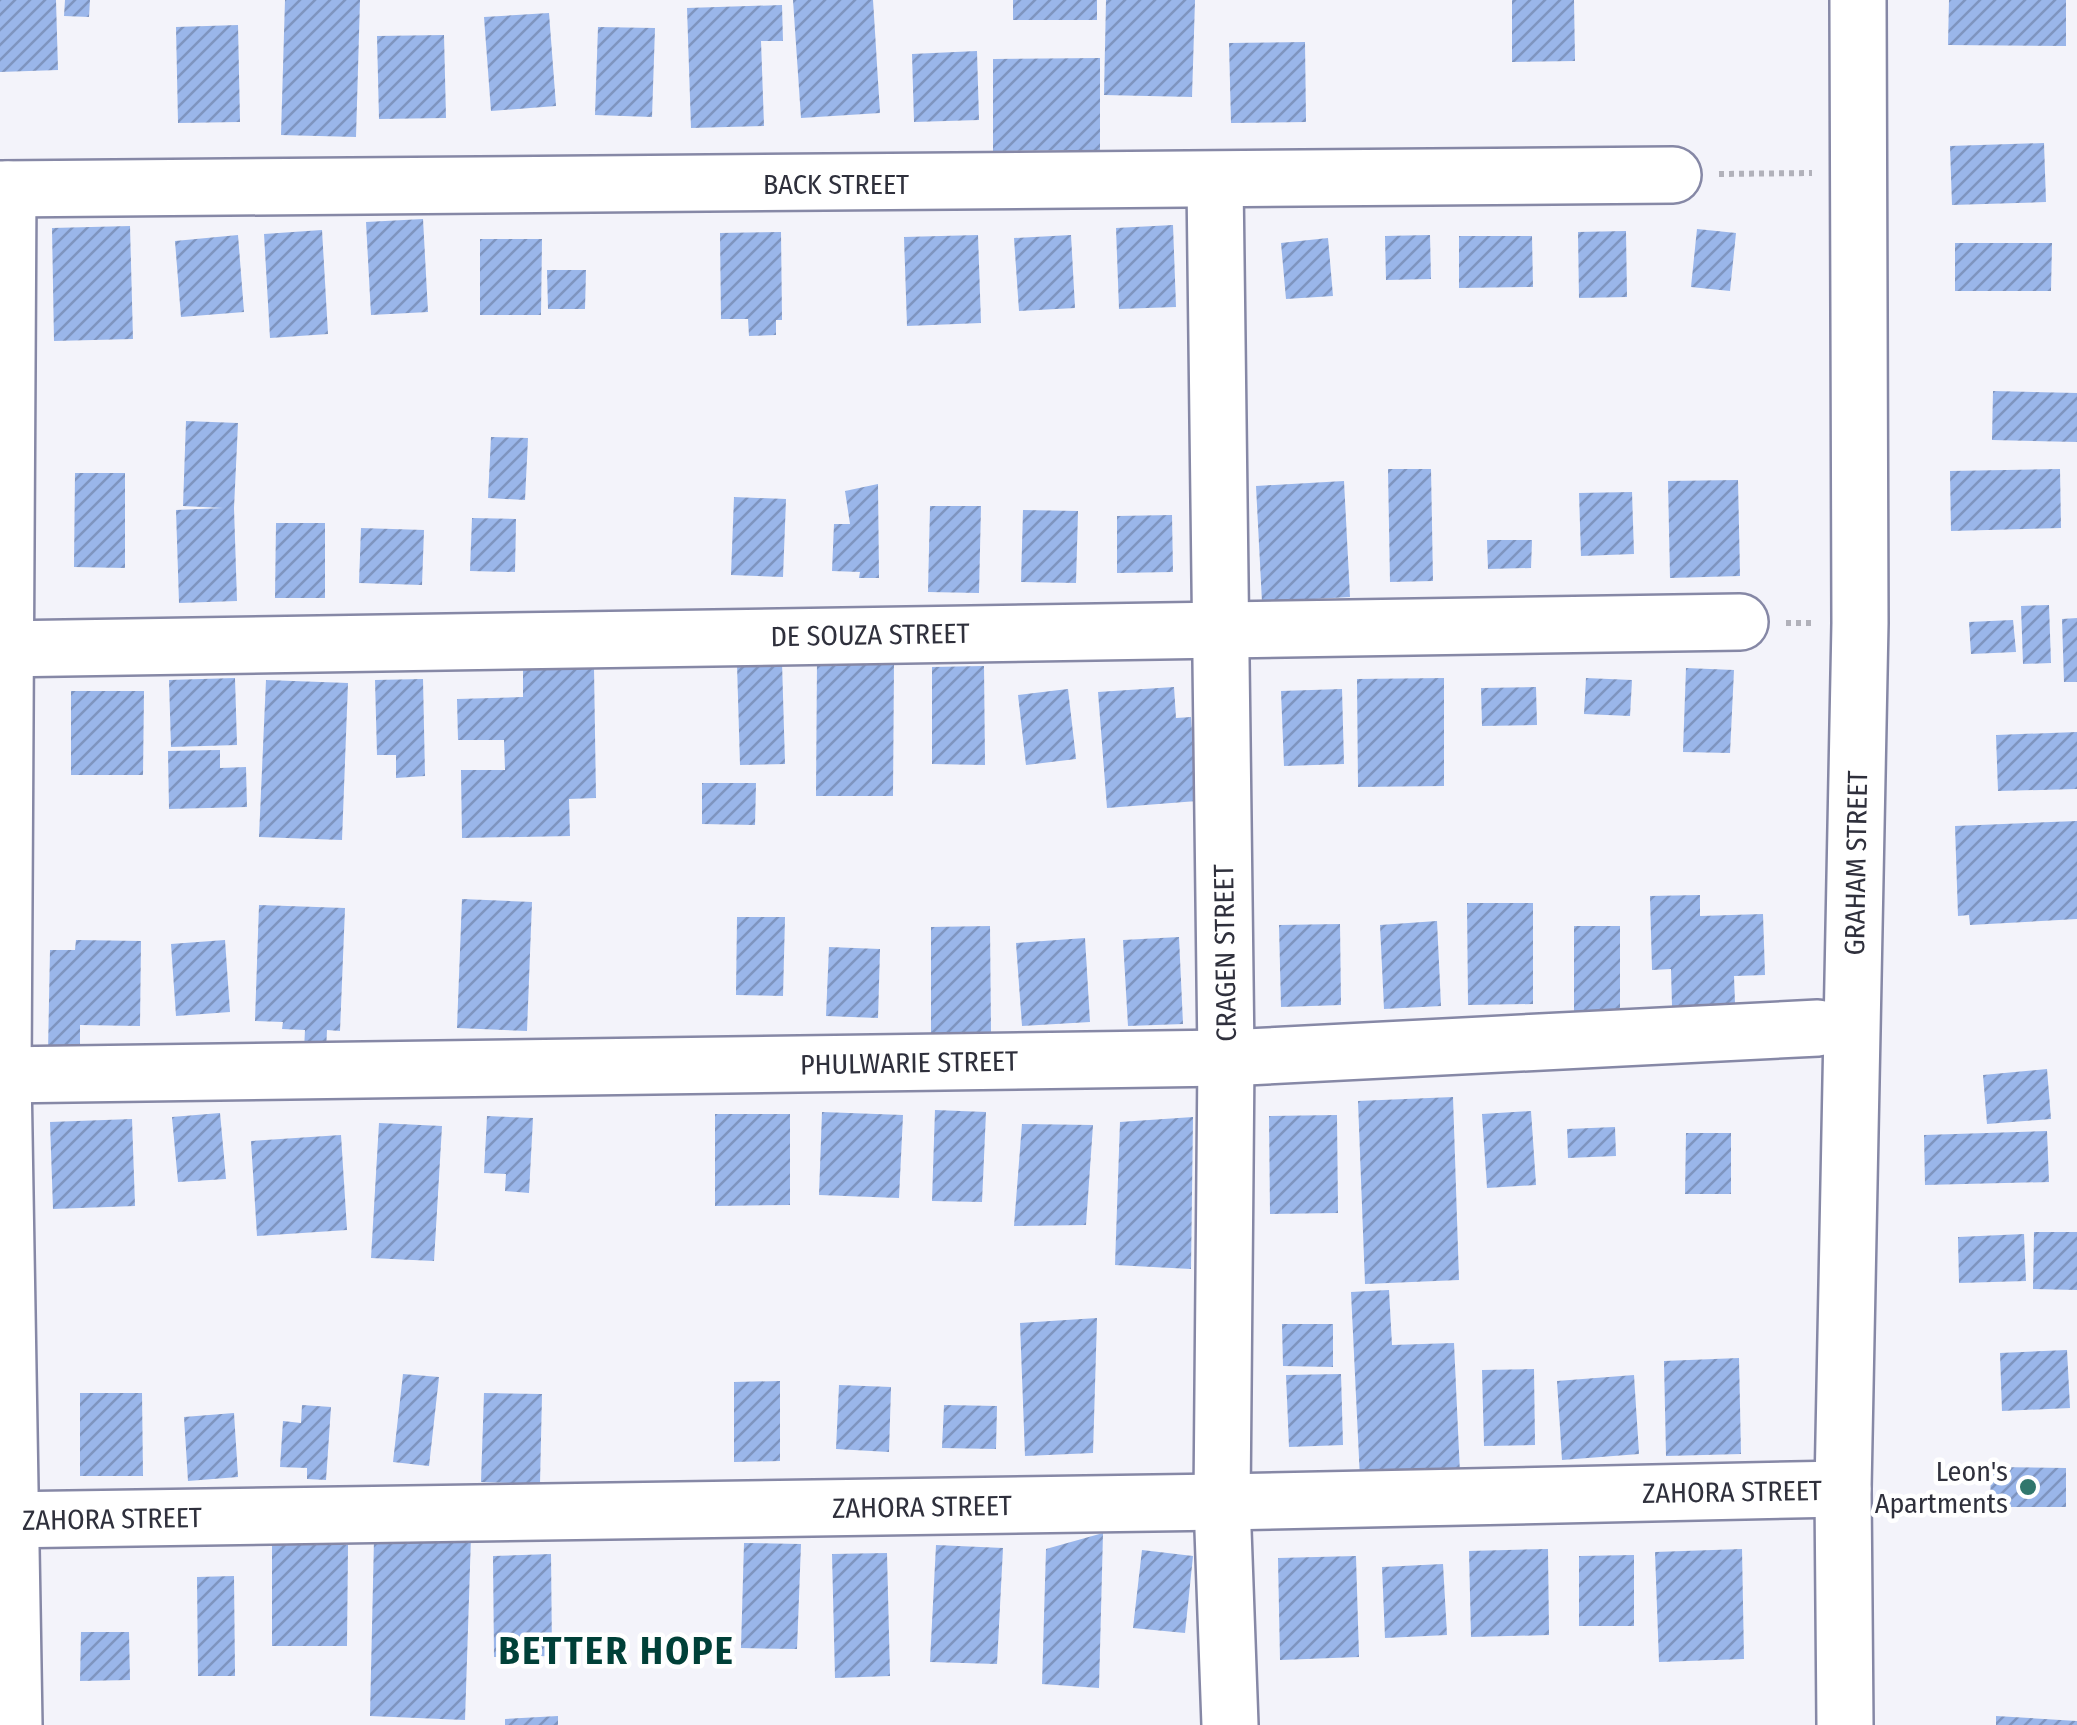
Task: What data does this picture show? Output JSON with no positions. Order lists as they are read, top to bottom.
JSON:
{
  "streets": {
    "street": [
      "BACK STREET",
      "DE SOUZA STREET",
      "GRAHAM STREET",
      "CRAGEN STREET",
      "PHULWARIE STREET",
      "ZAHORA STREET"
    ]
  },
  "crossings": [
    ["BACK STREET", "CRAGEN STREET"],
    ["DE SOUZA STREET", "CRAGEN STREET"],
    ["GRAHAM STREET", "ZAHORA STREET"],
    ["CRAGEN STREET", "PHULWARIE STREET"],
    ["CRAGEN STREET", "ZAHORA STREET"]
  ],
  "districts": ["BETTER HOPE"],
  "places": ["Leon's Apartments"]
}
